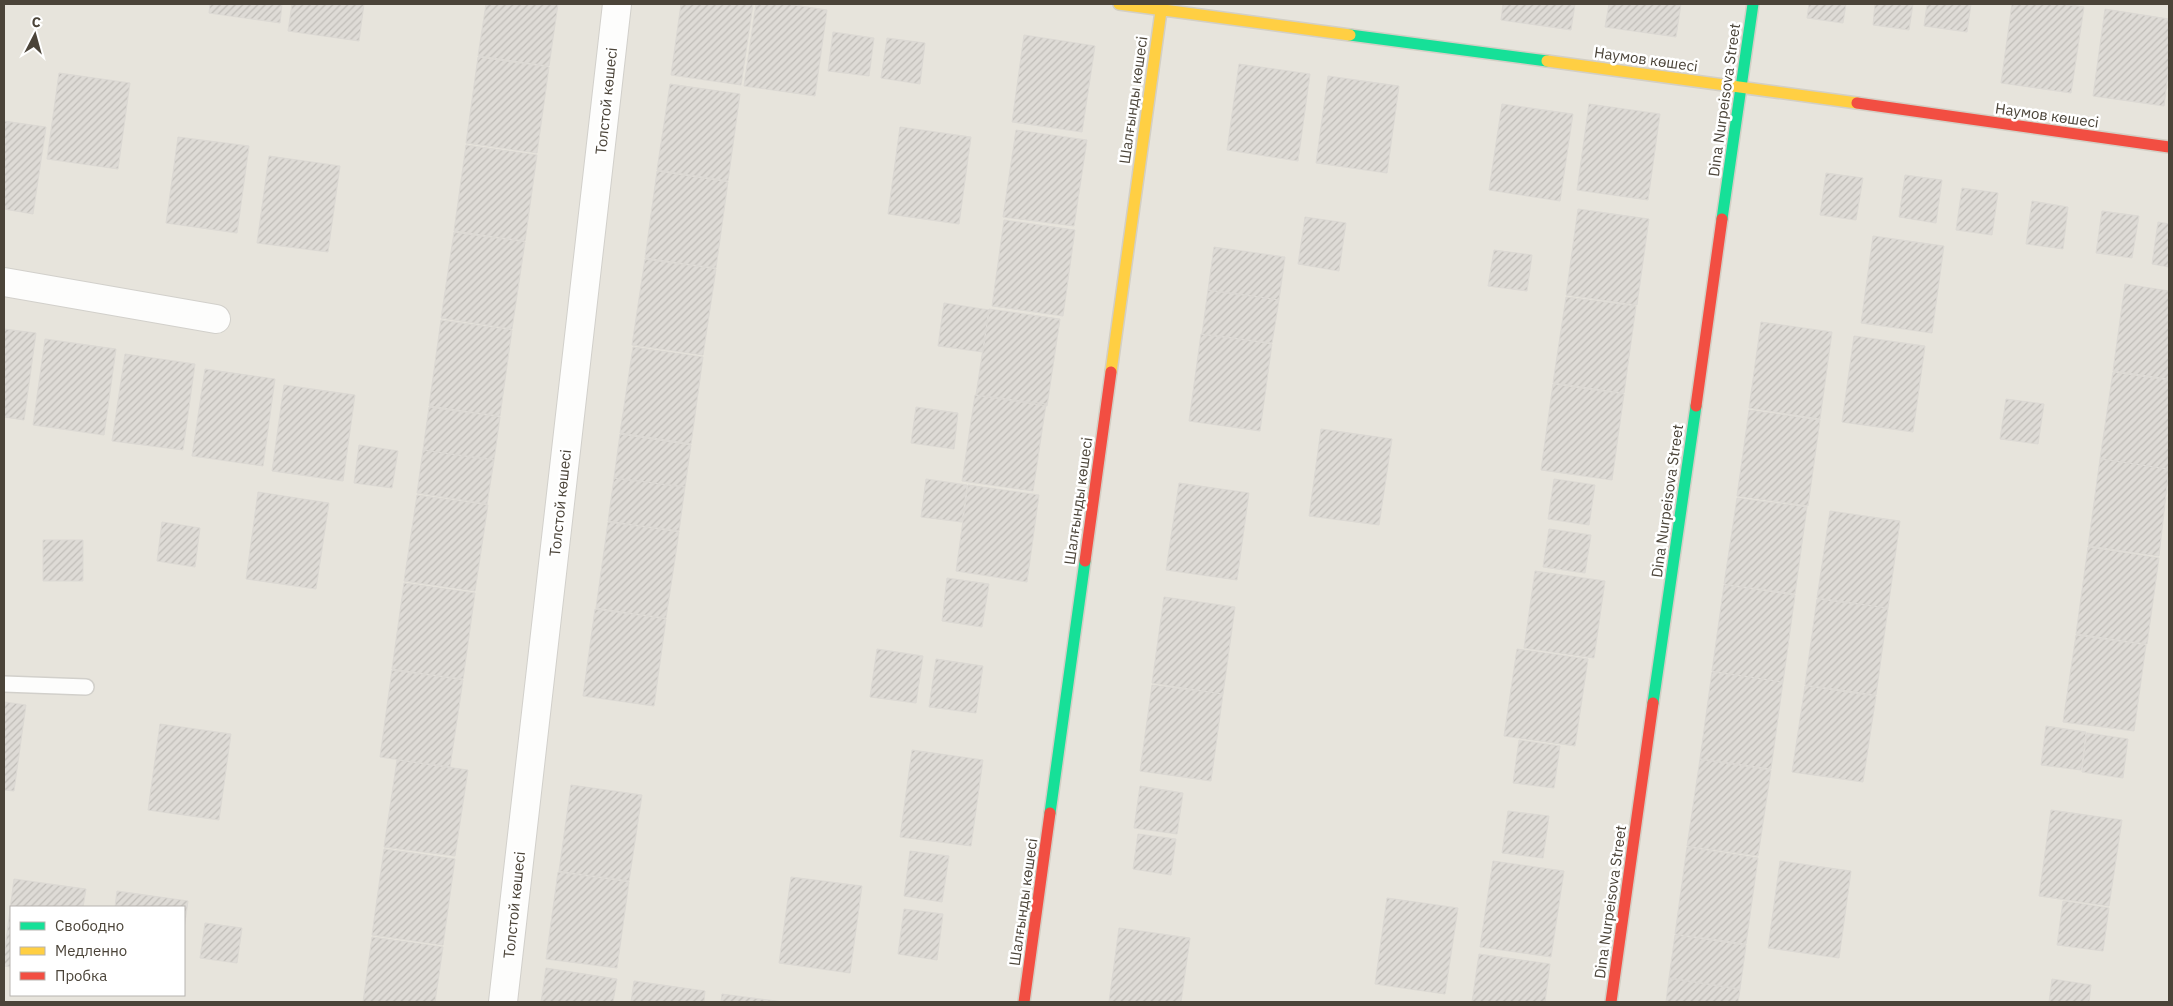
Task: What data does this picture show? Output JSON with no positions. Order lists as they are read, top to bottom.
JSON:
{
  "streets": {
    "street": [
      "Наумов көшесі",
      "Шалғынды көшесі",
      "Dina Nurpeisova Street",
      "Толстой көшесі"
    ]
  },
  "crossings": [
    ["Наумов көшесі", "Шалғынды көшесі"],
    ["Наумов көшесі", "Dina Nurpeisova Street"]
  ],
  "legend": ["Свободно", "Медленно", "Пробка"],
  "north": "top"
}
